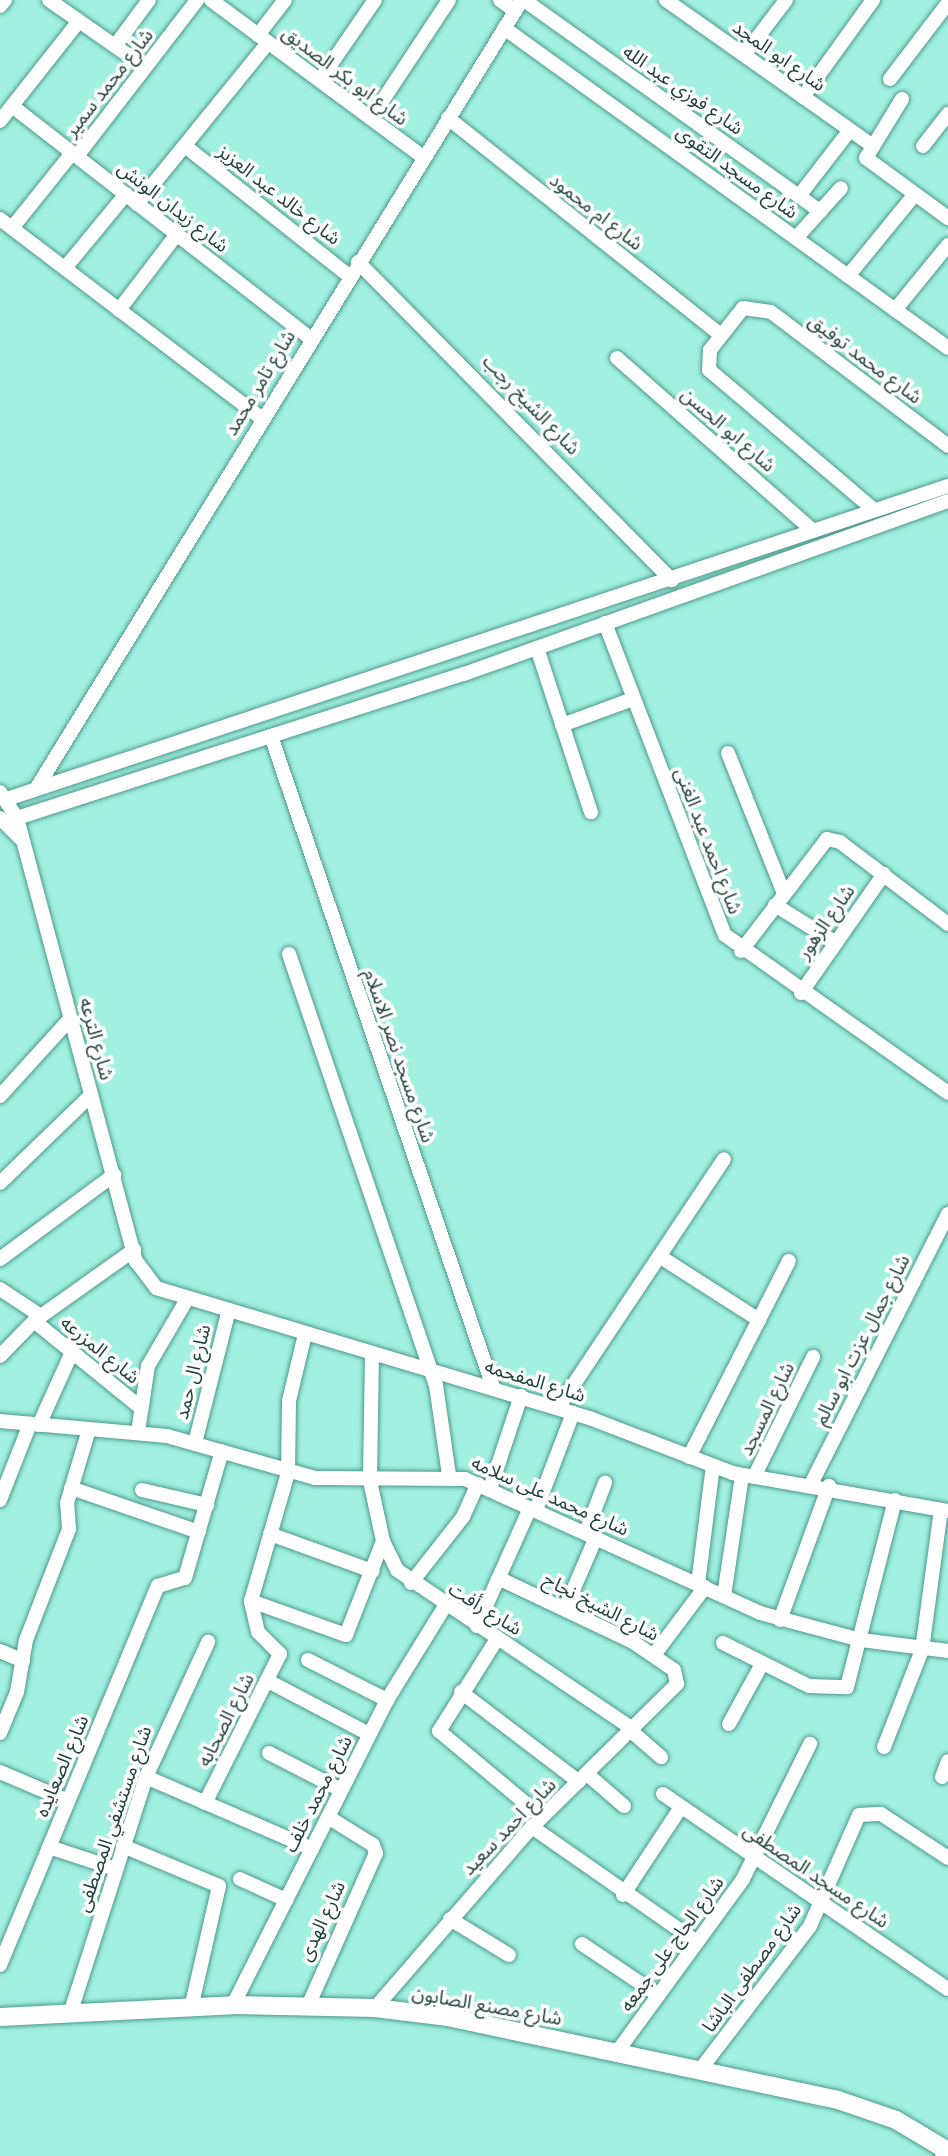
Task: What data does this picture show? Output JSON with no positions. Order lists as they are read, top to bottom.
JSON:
{
  "streets": {
    "street": [
      "شارع ابو المجد",
      "شارع ابو بكر الصديق",
      "شارع محمد سمير",
      "شارع فوزي عبد الله",
      "شارع مسجد التقوى",
      "شارع خالد عبد العزيز",
      "شارع زيدان الونش",
      "شارع ام محمود",
      "شارع محمد توفيق",
      "شارع تامر محمد",
      "شارع الشيخ رجب",
      "شارع ابو الحسن",
      "شارع احمد عبد الغنى",
      "شارع الزهور",
      "شارع الترعه",
      "شارع مسجد نصر الاسلام",
      "شارع جمال عزت ابو سالم",
      "شارع المزرعه",
      "شارع ال حمد",
      "شارع المفحمه",
      "شارع المسجد",
      "شارع محمد على سلامه",
      "شارع الشيخ نجاح",
      "شارع رأفت",
      "شارع الصحابه",
      "شارع الصعايده",
      "شارع محمد خلف",
      "شارع مستشفي المصطفى",
      "شارع احمد سعيد",
      "شارع مسجد المصطفى",
      "شارع الهدى",
      "شارع الحاج على جمعه",
      "شارع مصطفى الباشا",
      "شارع مصنع الصابون"
    ]
  },
  "crossings": [
    ["شارع ابو بكر الصديق", "شارع تامر محمد"],
    ["شارع محمد سمير", "شارع زيدان الونش"],
    ["شارع فوزي عبد الله", "شارع تامر محمد"],
    ["شارع مسجد التقوى", "شارع تامر محمد"],
    ["شارع خالد عبد العزيز", "شارع تامر محمد"],
    ["شارع زيدان الونش", "شارع تامر محمد"],
    ["شارع ام محمود", "شارع محمد توفيق"],
    ["شارع ام محمود", "شارع تامر محمد"],
    ["شارع تامر محمد", "شارع الشيخ رجب"],
    ["شارع احمد عبد الغنى", "شارع الزهور"],
    ["شارع الترعه", "شارع المفحمه"],
    ["شارع مسجد نصر الاسلام", "شارع المفحمه"],
    ["شارع جمال عزت ابو سالم", "شارع المفحمه"],
    ["شارع ال حمد", "شارع المفحمه"],
    ["شارع ال حمد", "شارع محمد على سلامه"],
    ["شارع المفحمه", "شارع المسجد"],
    ["شارع المفحمه", "شارع رأفت"],
    ["شارع المسجد", "شارع محمد على سلامه"],
    ["شارع محمد على سلامه", "شارع رأفت"],
    ["شارع الشيخ نجاح", "شارع احمد سعيد"],
    ["شارع رأفت", "شارع محمد خلف"],
    ["شارع رأفت", "شارع احمد سعيد"],
    ["شارع محمد خلف", "شارع الهدى"],
    ["شارع محمد خلف", "شارع مصنع الصابون"],
    ["شارع مستشفي المصطفى", "شارع مصنع الصابون"],
    ["شارع احمد سعيد", "شارع مصنع الصابون"],
    ["شارع مسجد المصطفى", "شارع الحاج على جمعه"],
    ["شارع مسجد المصطفى", "شارع مصطفى الباشا"],
    ["شارع الهدى", "شارع مصنع الصابون"],
    ["شارع الحاج على جمعه", "شارع مصنع الصابون"],
    ["شارع مصطفى الباشا", "شارع مصنع الصابون"]
  ]
}
